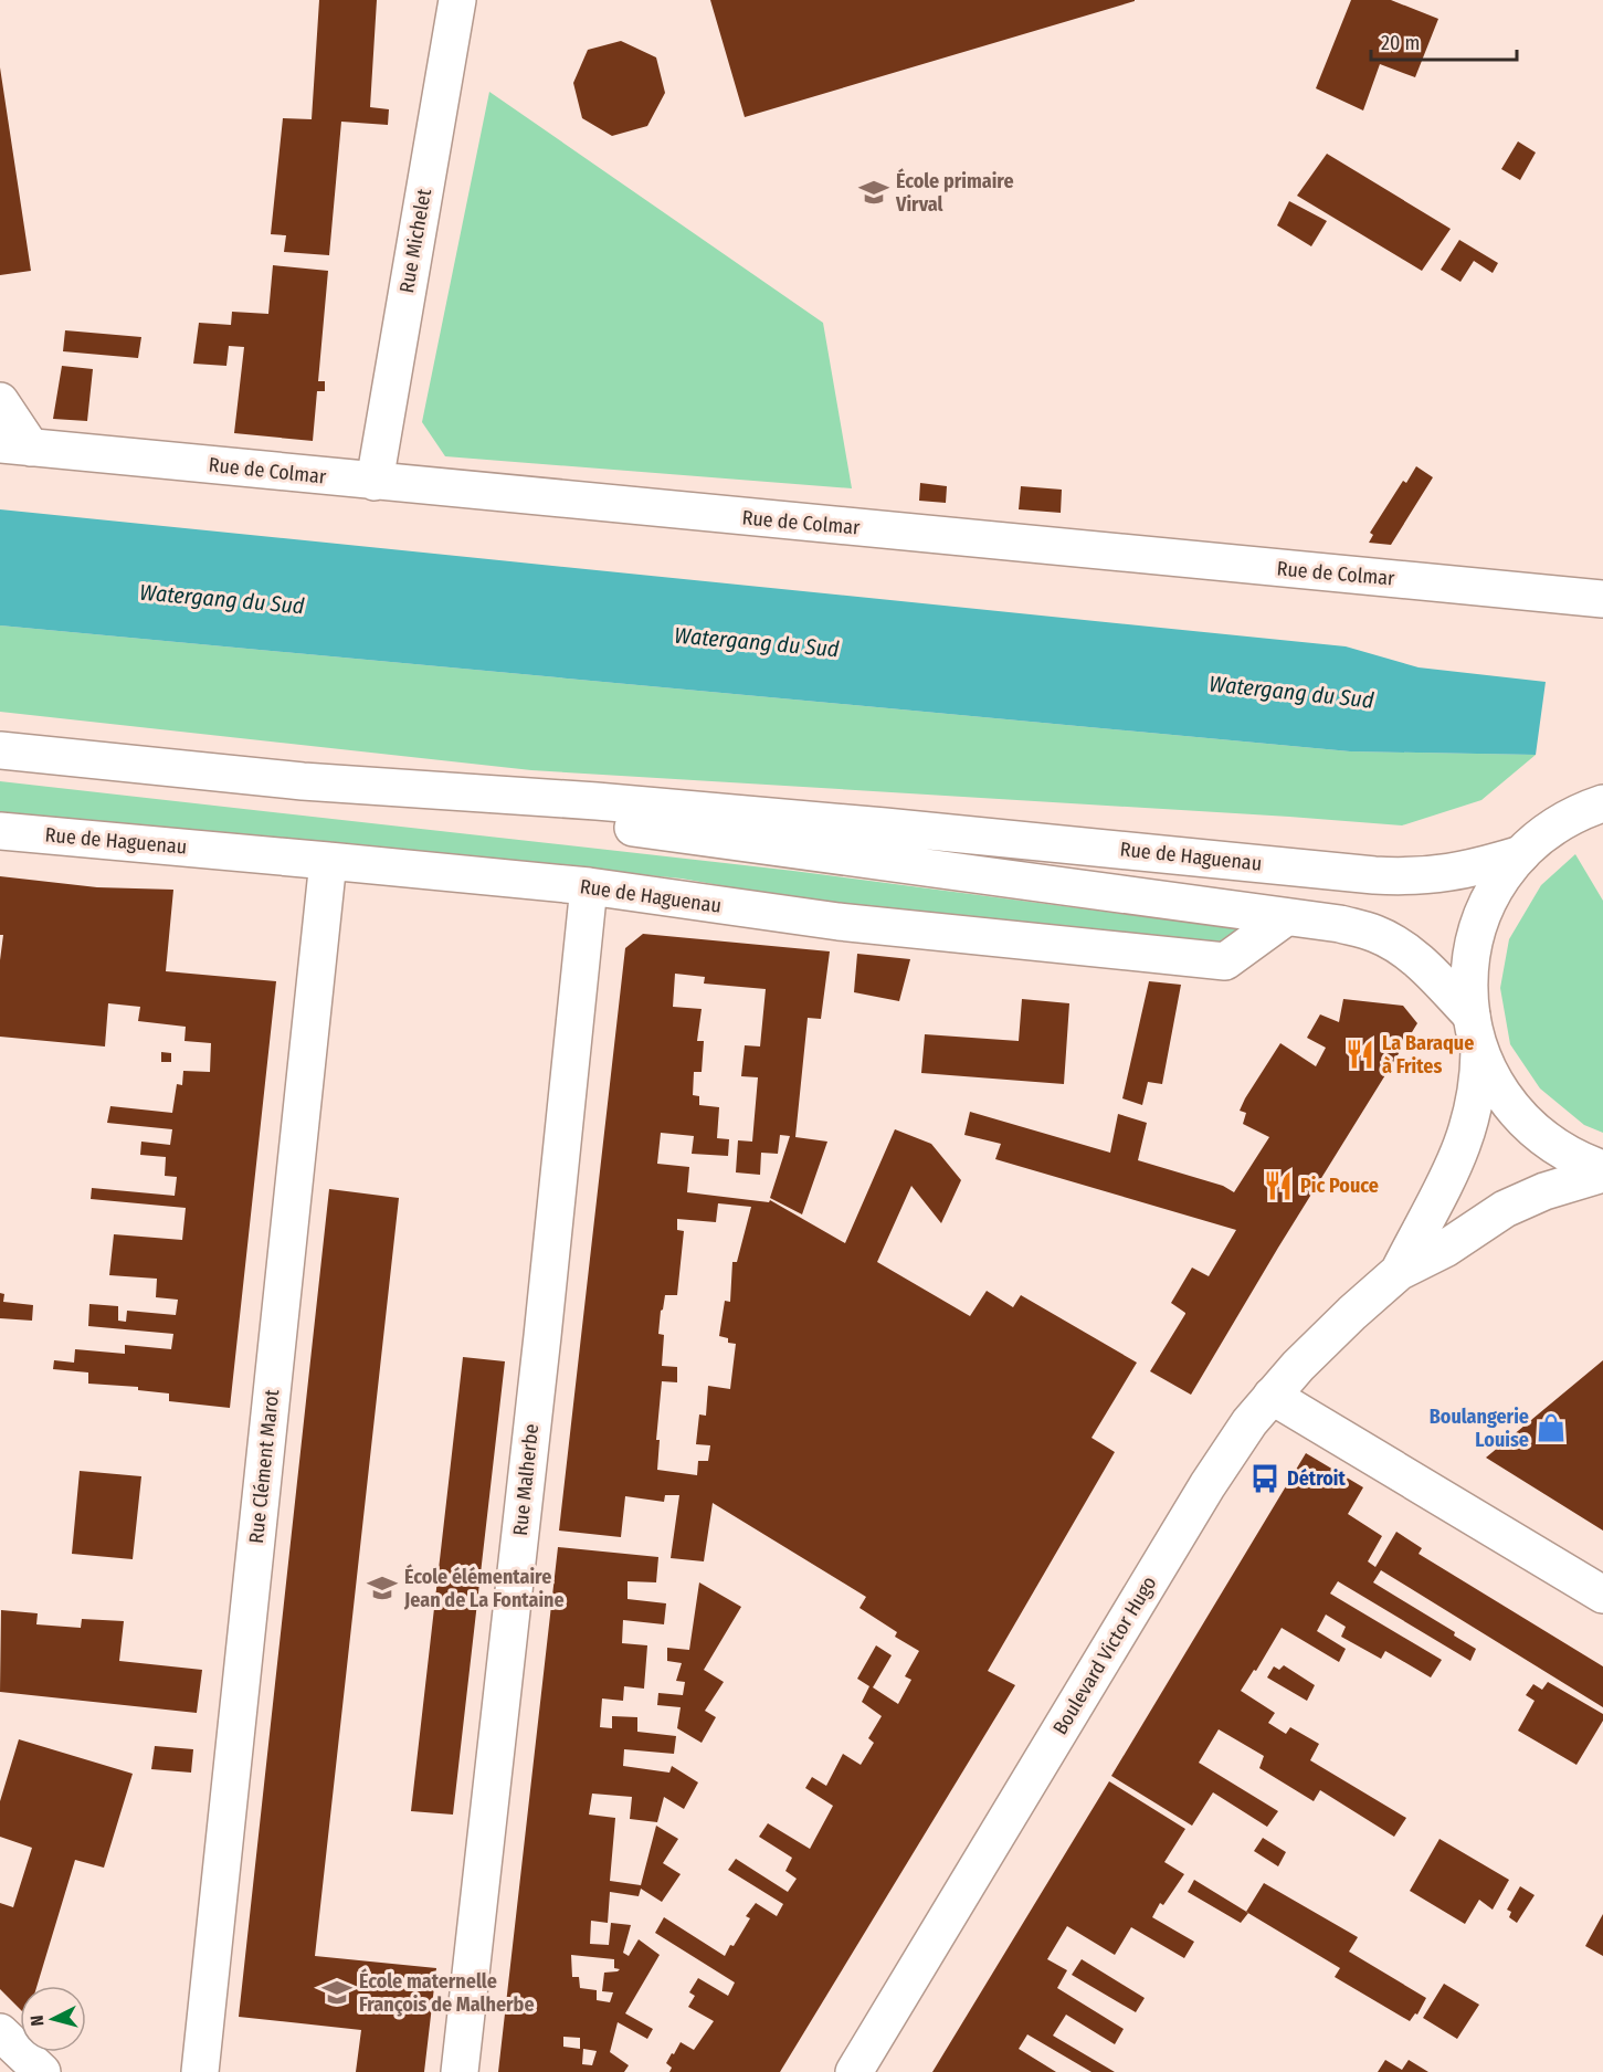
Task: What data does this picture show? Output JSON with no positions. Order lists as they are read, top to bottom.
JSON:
{
  "streets": {
    "street": [
      "Rue Michelet",
      "Rue de Colmar",
      "Rue de Haguenau",
      "Rue Clément Marot",
      "Rue Malherbe",
      "Boulevard Victor Hugo"
    ]
  },
  "crossings": [
    ["Rue Michelet", "Rue de Colmar"],
    ["Rue de Haguenau", "Rue Clément Marot"],
    ["Rue de Haguenau", "Rue Malherbe"]
  ],
  "water": ["Watergang du Sud"],
  "places": {
    "school or university": ["École primaire Virval", "École élémentaire Jean de La Fontaine", "École maternelle François de Malherbe"],
    "restaurant": ["La Baraque à Frites", "Pic Pouce"],
    "shop": ["Boulangerie Louise"],
    "bus stop": ["Détroit"]
  },
  "scale_bar": "20 m",
  "north": "left"
}
